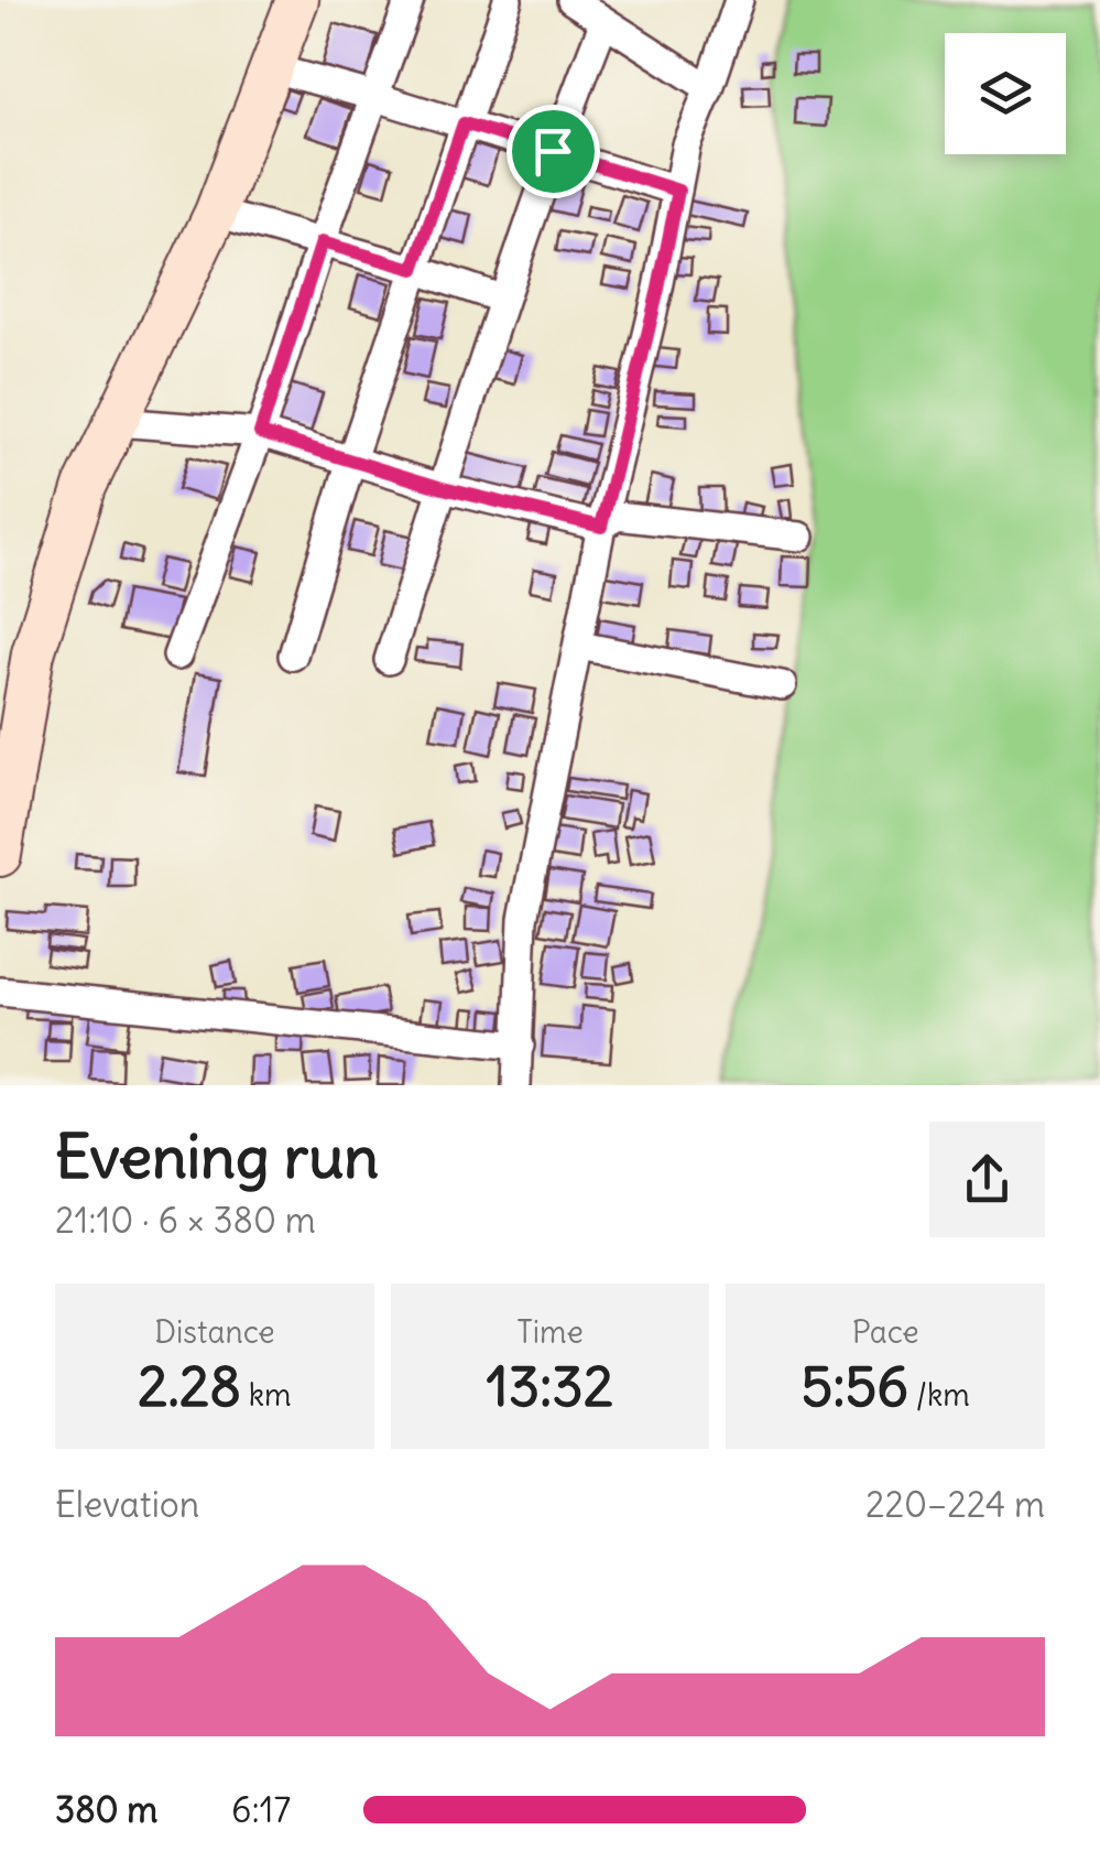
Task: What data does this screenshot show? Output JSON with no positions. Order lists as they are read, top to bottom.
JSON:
{
  "page": {
    "heading": ["Evening run", "21:10 · 6 × 380 m"],
    "stats": [
      ["Distance", "2.28 km"],
      ["Time", "13:32"],
      ["Pace", "5:56 /km"]
    ],
    "chart": ["Elevation", "220–224 m"],
    "list": [
      {
        "name": "380 m",
        "note": "6:17"
      }
    ]
  }
}
